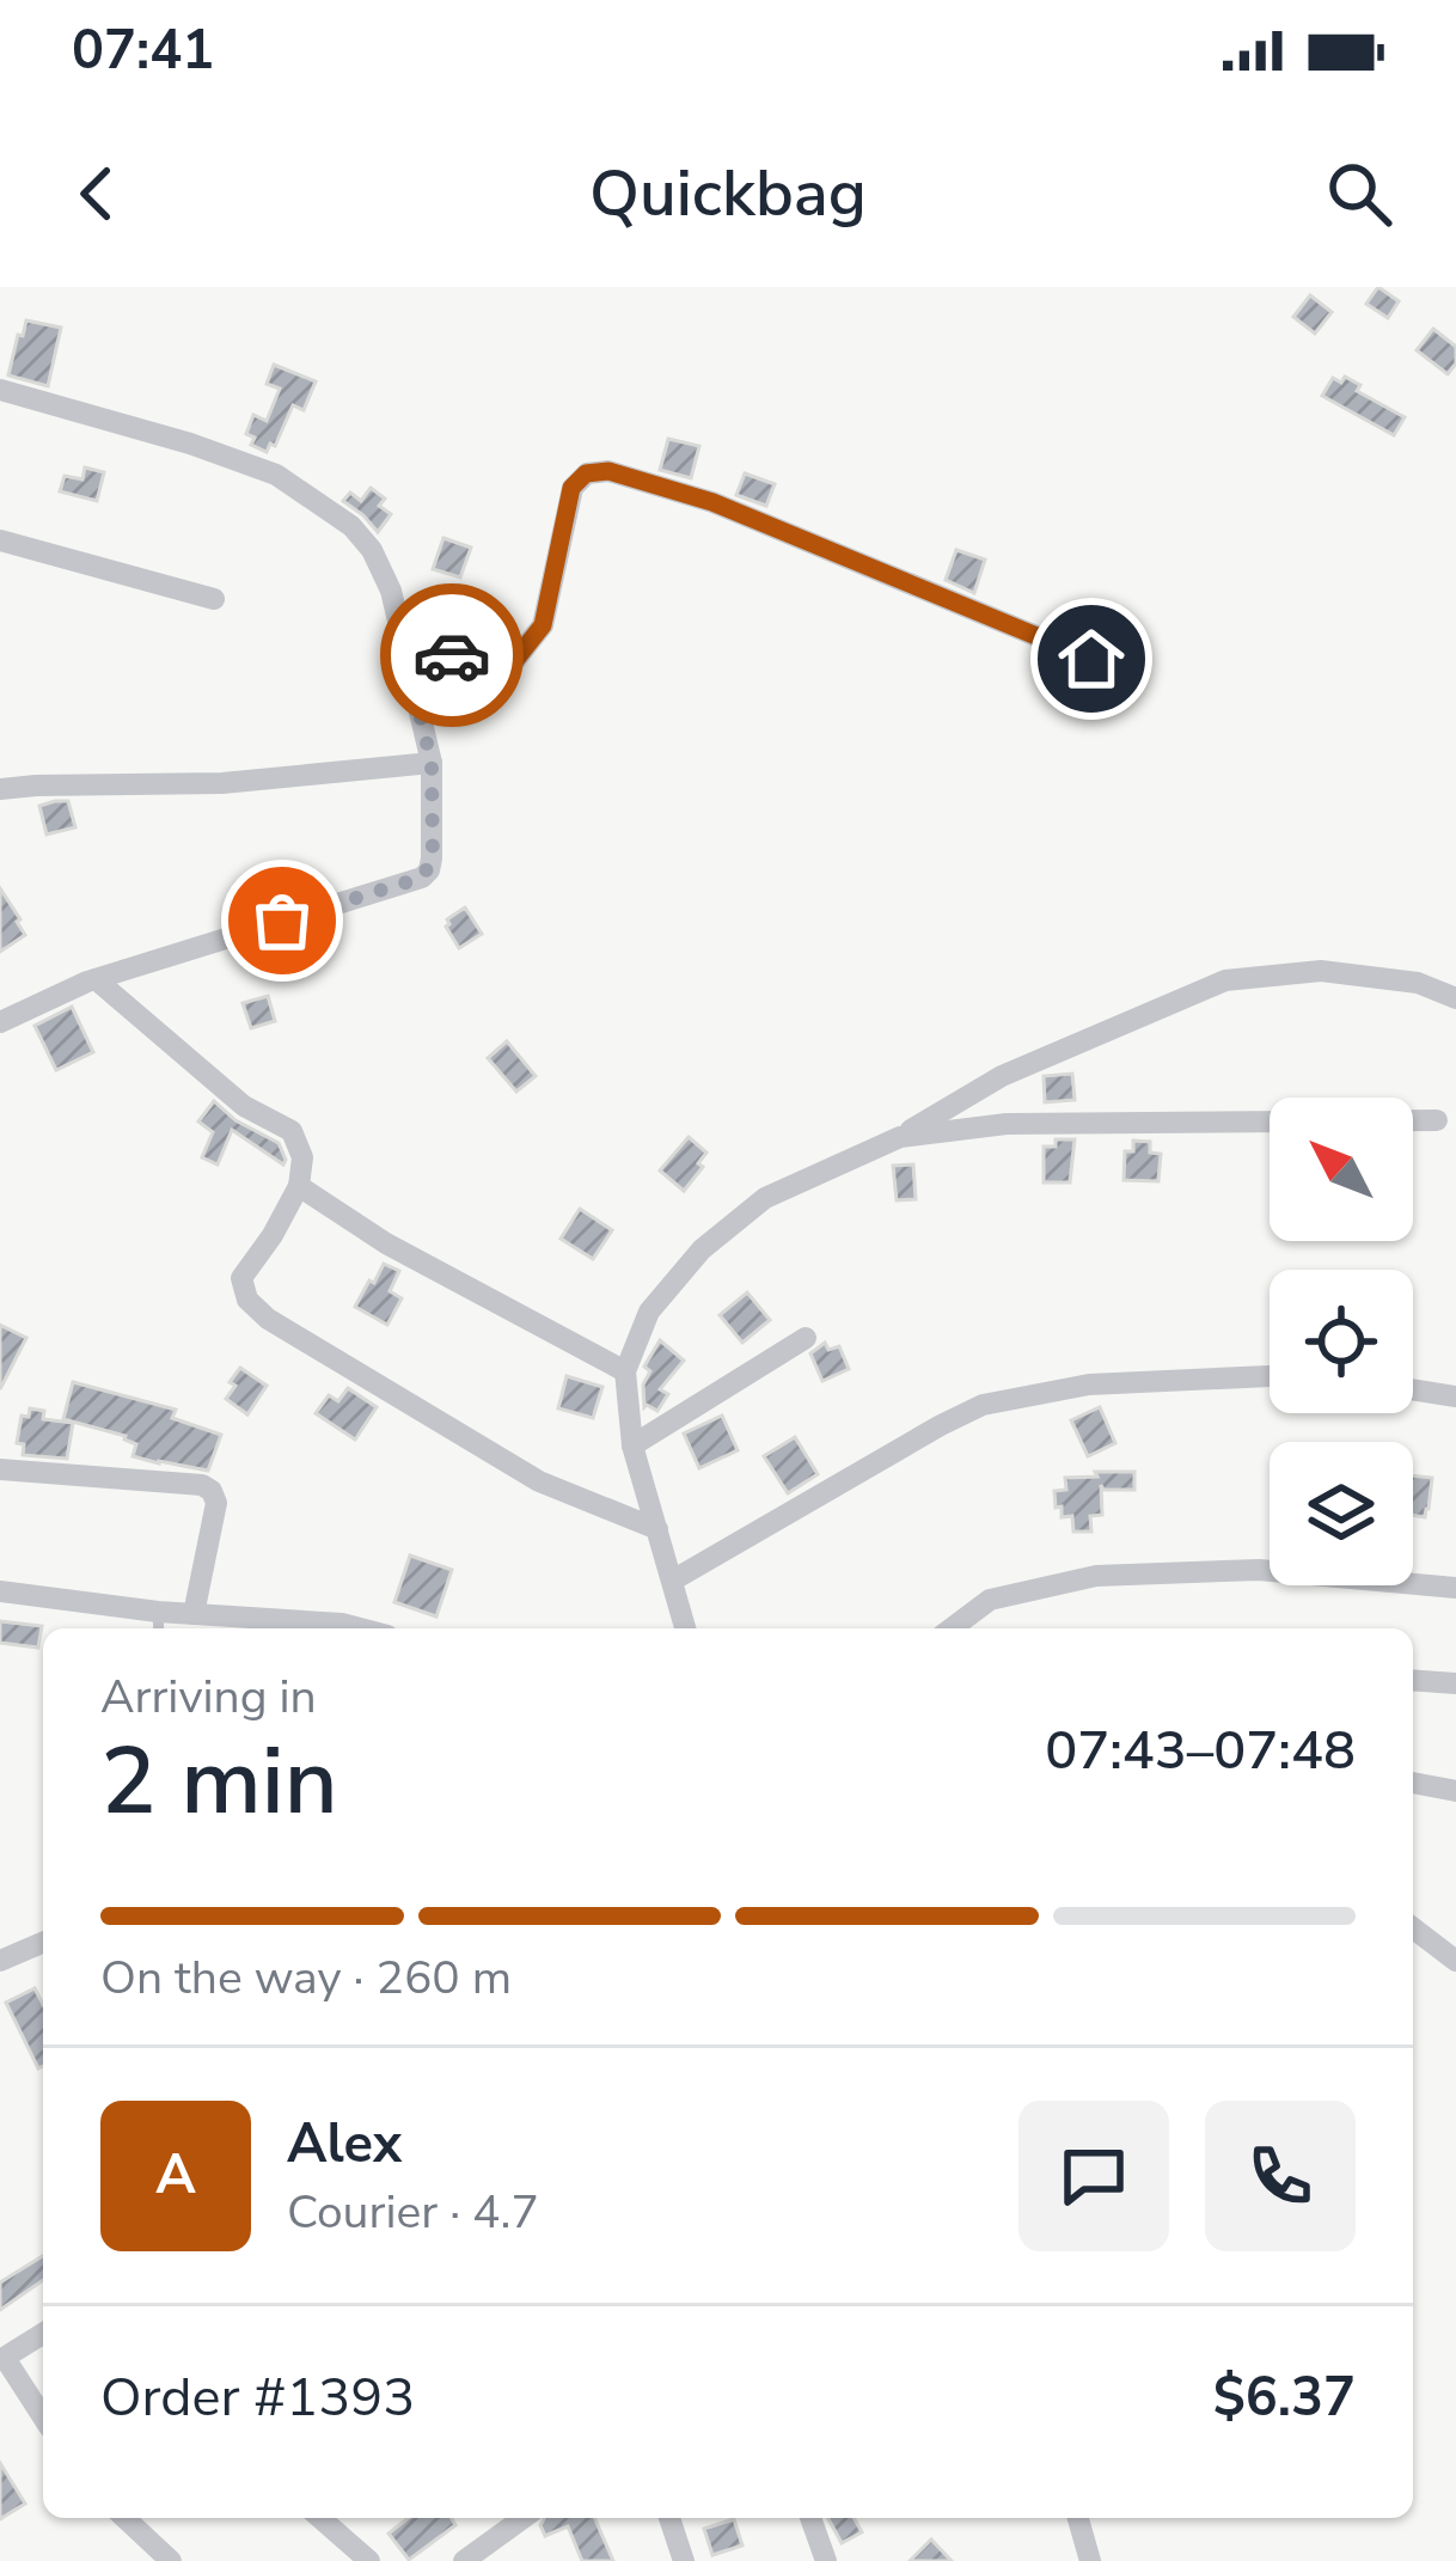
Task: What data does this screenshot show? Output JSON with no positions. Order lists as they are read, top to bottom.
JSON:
{
  "north": "top left",
  "page": {
    "status": "07:41",
    "header": "Quickbag",
    "heading": ["2 min", "Arriving in", "07:43–07:48"],
    "panel": [
      "Alex",
      "Courier · 4.7",
      "Order #1393",
      "$6.37"
    ],
    "bar": "On the way · 260 m",
    "round": "A"
  }
}
